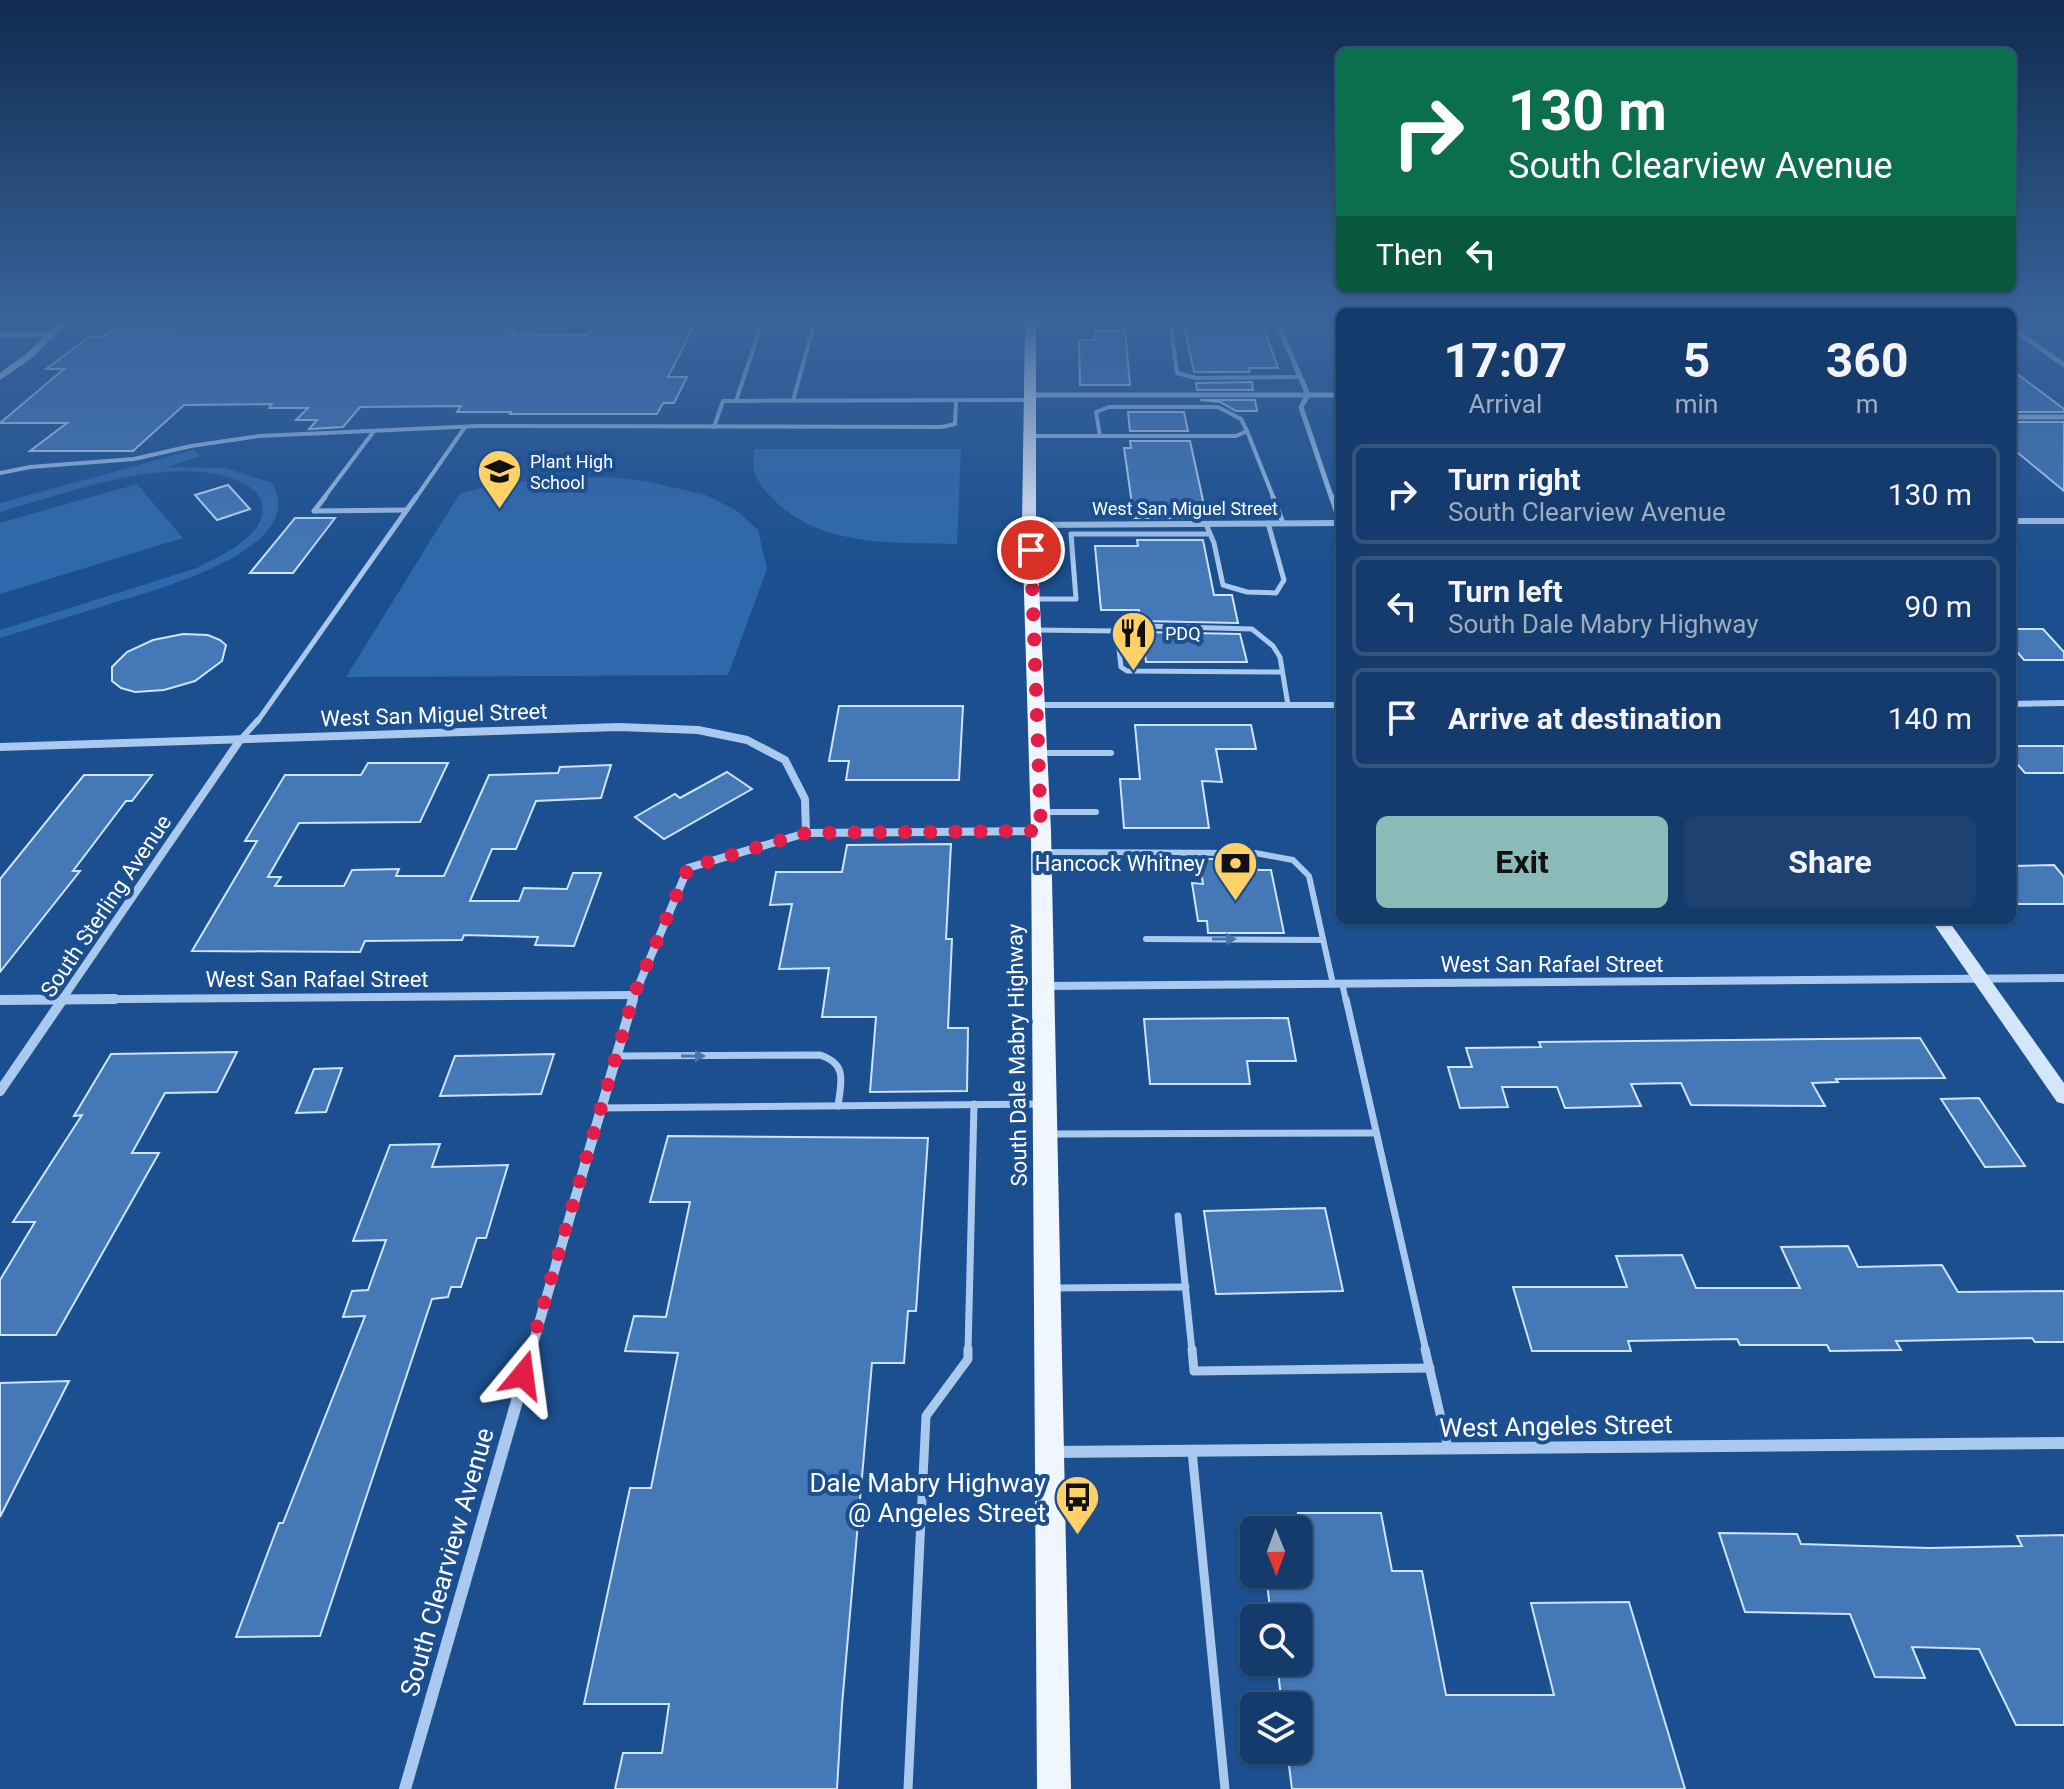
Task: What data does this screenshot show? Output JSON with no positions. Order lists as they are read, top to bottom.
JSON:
{
  "streets": {
    "main road": ["South Dale Mabry Highway"],
    "street": [
      "West San Miguel Street",
      "South Sterling Avenue",
      "West San Rafael Street",
      "West Angeles Street",
      "South Clearview Avenue"
    ]
  },
  "crossings": [
    ["West San Miguel Street", "South Sterling Avenue"],
    ["West San Miguel Street", "South Dale Mabry Highway"],
    ["West San Miguel Street", "South Clearview Avenue"],
    ["South Sterling Avenue", "West San Rafael Street"],
    ["West San Rafael Street", "South Dale Mabry Highway"],
    ["West San Rafael Street", "South Clearview Avenue"],
    ["South Dale Mabry Highway", "West Angeles Street"],
    ["South Dale Mabry Highway", "South Clearview Avenue"]
  ],
  "places": {
    "school or university": ["Plant High School"],
    "restaurant": ["PDQ"],
    "bank": ["Hancock Whitney"],
    "bus stop": ["Dale Mabry Highway @ Angeles Street"]
  },
  "north": "bottom",
  "page": {
    "turn": ["130 m", "South Clearview Avenue"],
    "then": "Then",
    "eta": [
      "17:07",
      "Arrival",
      "5",
      "min",
      "360",
      "m"
    ],
    "list": [
      {
        "name": "Turn right",
        "note": "South Clearview Avenue",
        "value": "130 m"
      },
      {
        "name": "Turn left",
        "note": "South Dale Mabry Highway",
        "value": "90 m"
      },
      {
        "name": "Arrive at destination",
        "value": "140 m"
      }
    ],
    "buttons": ["Exit", "Share"]
  }
}
